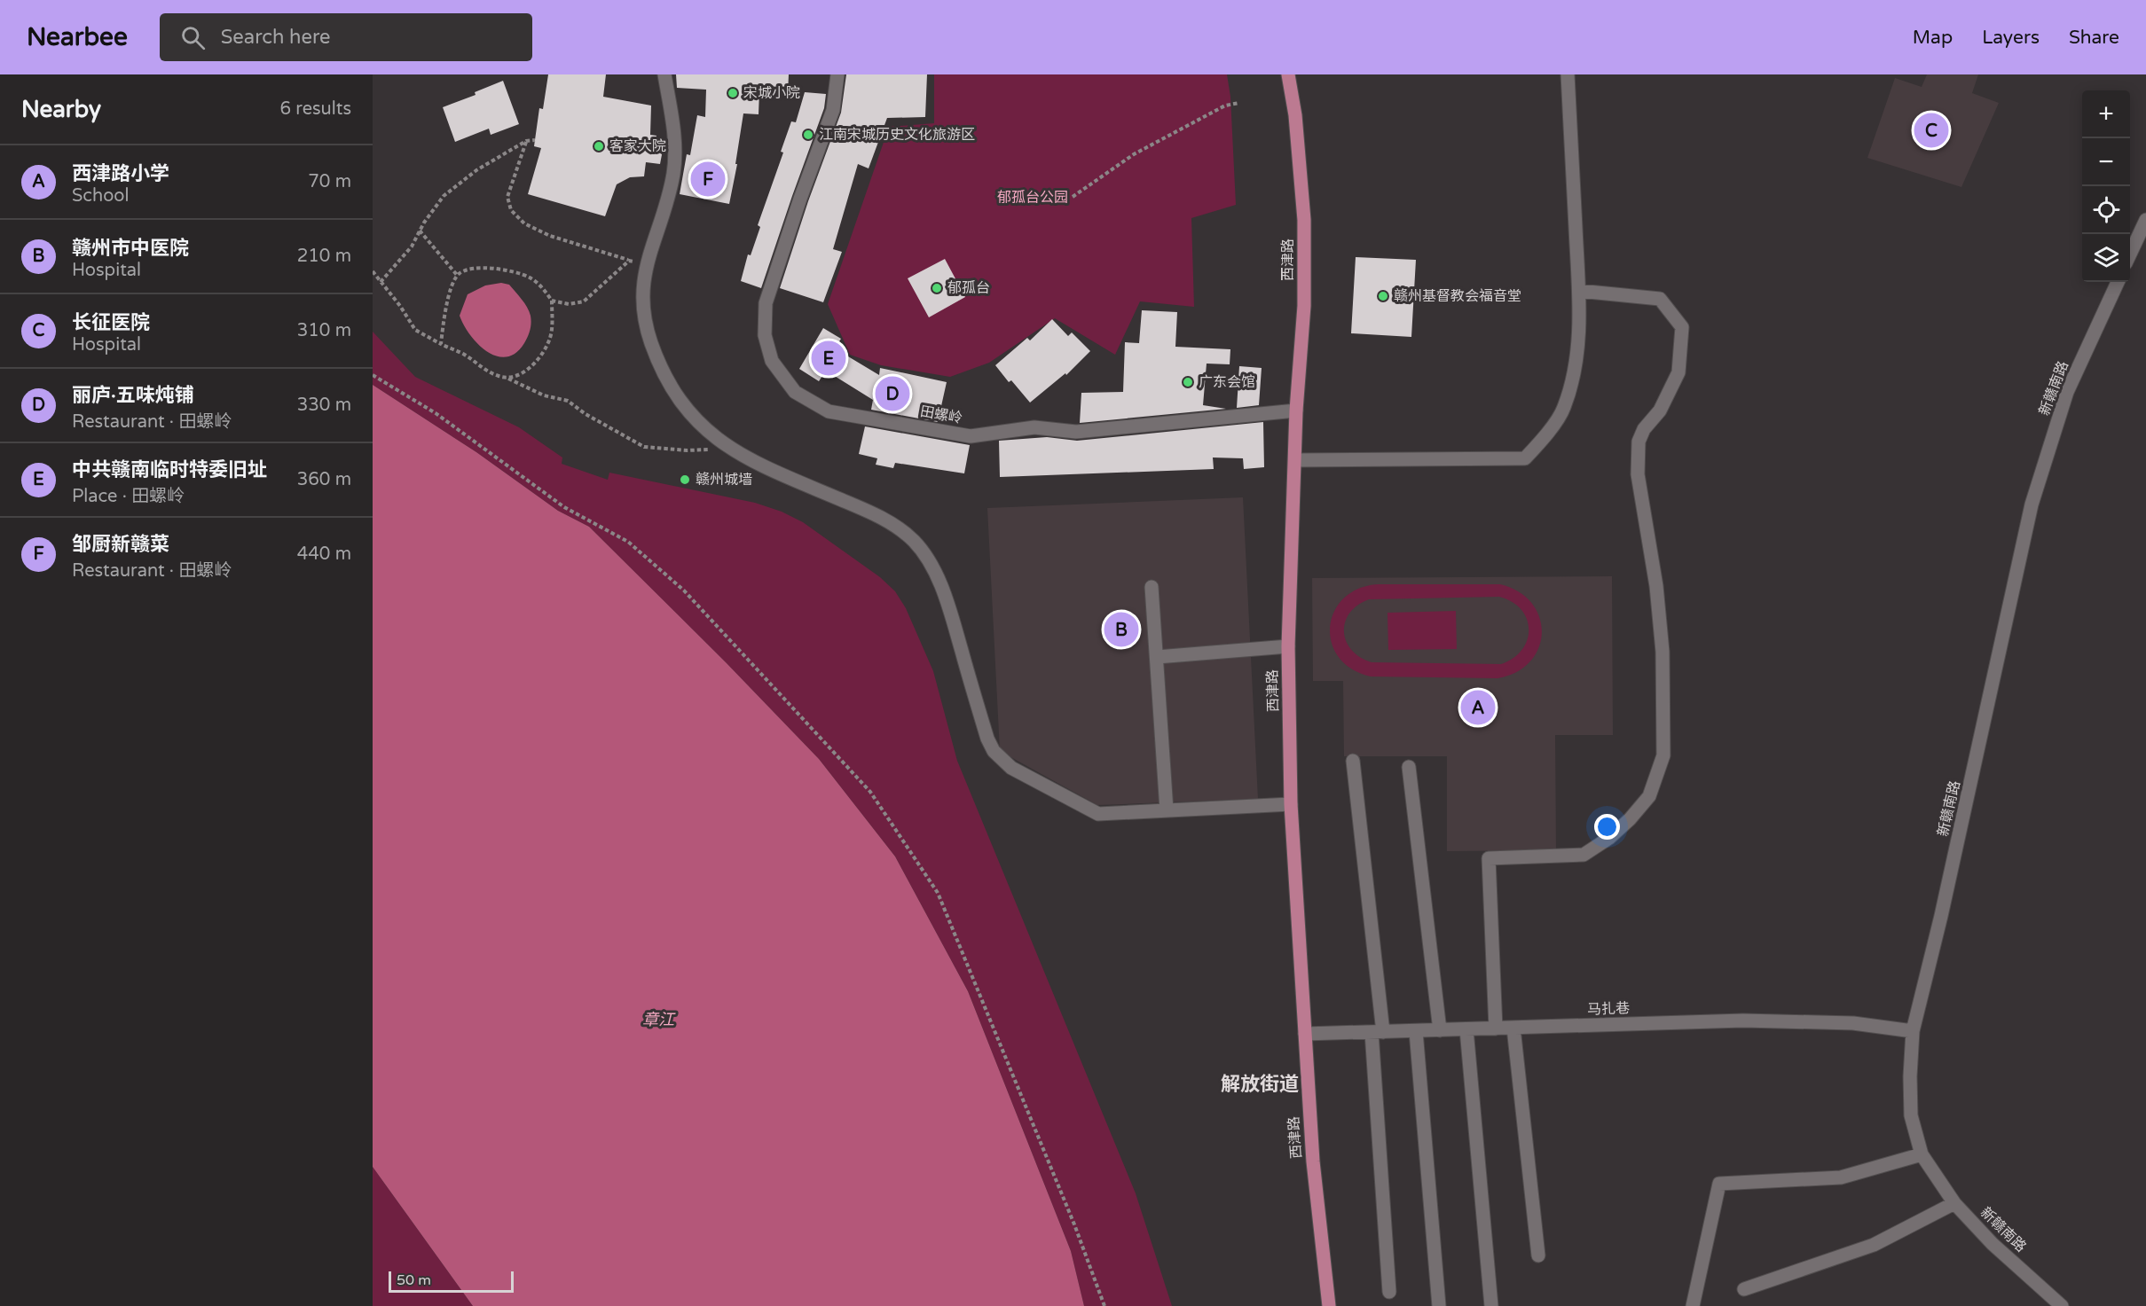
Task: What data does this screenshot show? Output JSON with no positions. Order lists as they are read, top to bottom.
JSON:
{
  "streets": {
    "main road": ["西津路"],
    "street": ["新赣南路", "田螺岭", "马扎巷"]
  },
  "crossings": [
    ["西津路", "田螺岭"],
    ["西津路", "马扎巷"],
    ["新赣南路", "马扎巷"]
  ],
  "districts": ["解放街道"],
  "water": ["章江"],
  "parks": ["郁孤台公园"],
  "places": [
    "宋城小院",
    "江南宋城历史文化旅游区",
    "客家大院",
    "郁孤台",
    "赣州基督教会福音堂",
    "广东会馆",
    "赣州城墙"
  ],
  "scale_bar": "50 m",
  "page": {
    "header": "Nearbee",
    "search": "Search here",
    "nav": ["Map", "Layers", "Share"],
    "heading": ["Nearby", "6 results"],
    "map_buttons": ["+", "−"],
    "pins": [
      "C",
      "F",
      "E",
      "D",
      "B",
      "A"
    ],
    "list": [
      {
        "mark": "A",
        "name": "西津路小学",
        "note": "School",
        "value": "70 m"
      },
      {
        "mark": "B",
        "name": "赣州市中医院",
        "note": "Hospital",
        "value": "210 m"
      },
      {
        "mark": "C",
        "name": "长征医院",
        "note": "Hospital",
        "value": "310 m"
      },
      {
        "mark": "D",
        "name": "丽庐·五味炖铺",
        "note": "Restaurant · 田螺岭",
        "value": "330 m"
      },
      {
        "mark": "E",
        "name": "中共赣南临时特委旧址",
        "note": "Place · 田螺岭",
        "value": "360 m"
      },
      {
        "mark": "F",
        "name": "邹厨新赣菜",
        "note": "Restaurant · 田螺岭",
        "value": "440 m"
      }
    ],
    "scale": "50 m"
  }
}
